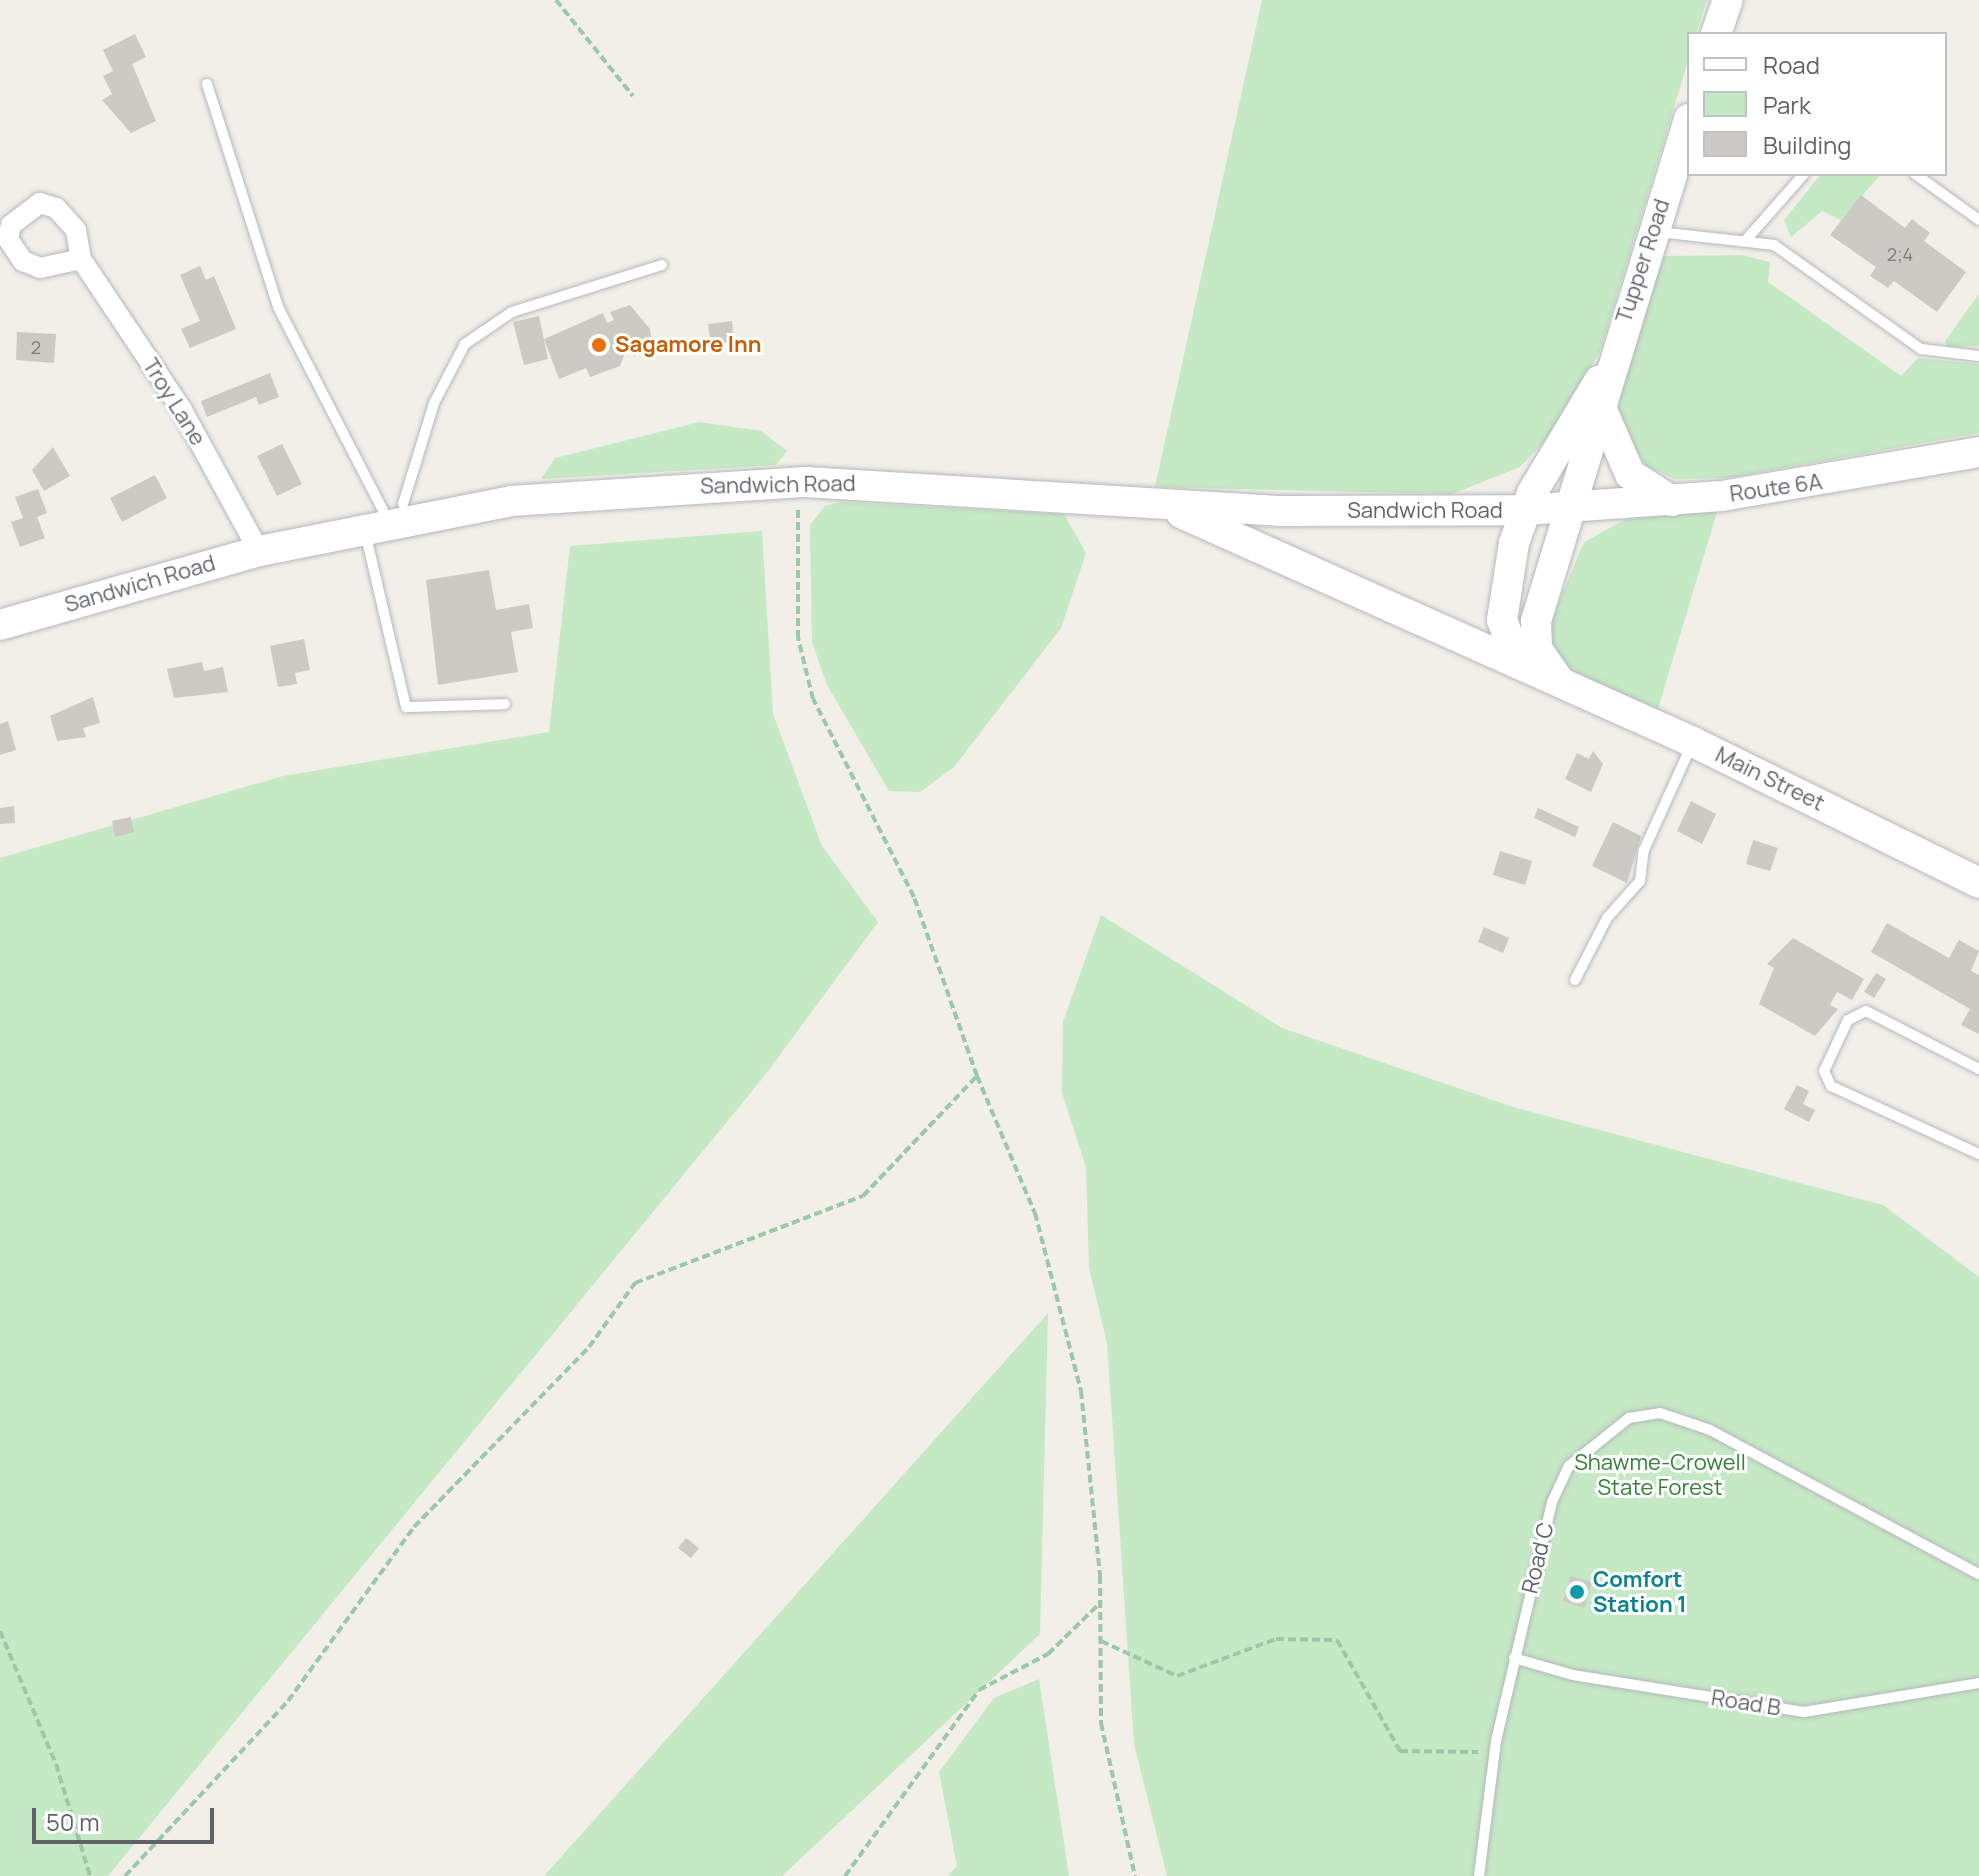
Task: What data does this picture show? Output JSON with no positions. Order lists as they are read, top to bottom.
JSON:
{
  "streets": {
    "main road": [
      "Tupper Road",
      "Sandwich Road",
      "Route 6A",
      "Main Street"
    ],
    "street": ["Troy Lane"],
    "lane": ["Road C", "Road B"]
  },
  "crossings": [
    ["Tupper Road", "Sandwich Road"],
    ["Tupper Road", "Route 6A"],
    ["Tupper Road", "Main Street"],
    ["Troy Lane", "Sandwich Road"],
    ["Sandwich Road", "Route 6A"],
    ["Sandwich Road", "Main Street"],
    ["Road C", "Road B"]
  ],
  "parks": ["Shawme-Crowell State Forest"],
  "places": ["Sagamore Inn", "Comfort Station 1"],
  "house_numbers": ["2;4", "2"],
  "legend": ["Road", "Park", "Building"],
  "scale_bar": "50 m"
}
